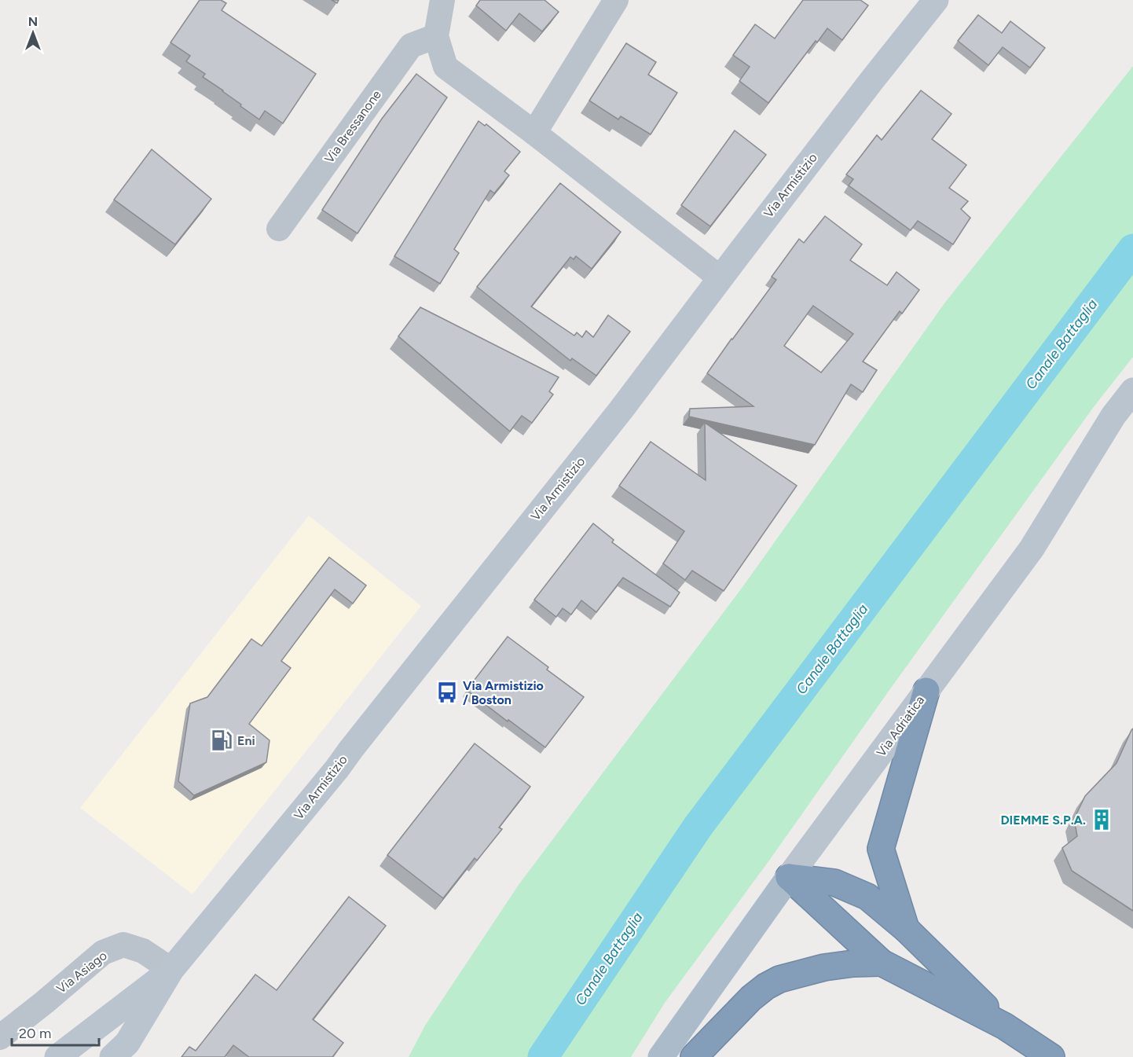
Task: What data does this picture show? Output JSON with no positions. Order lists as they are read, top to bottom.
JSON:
{
  "streets": {
    "main road": ["Via Adriatica"],
    "street": ["Via Bressanone", "Via Armistizio", "Via Asiago"]
  },
  "crossings": [
    ["Via Armistizio", "Via Asiago"]
  ],
  "water": ["Canale Battaglia"],
  "places": {
    "bus stop": ["Via Armistizio / Boston"],
    "fuel station": ["Eni"],
    "building": ["DIEMME S.P.A."]
  },
  "scale_bar": "20 m",
  "north": "top"
}
